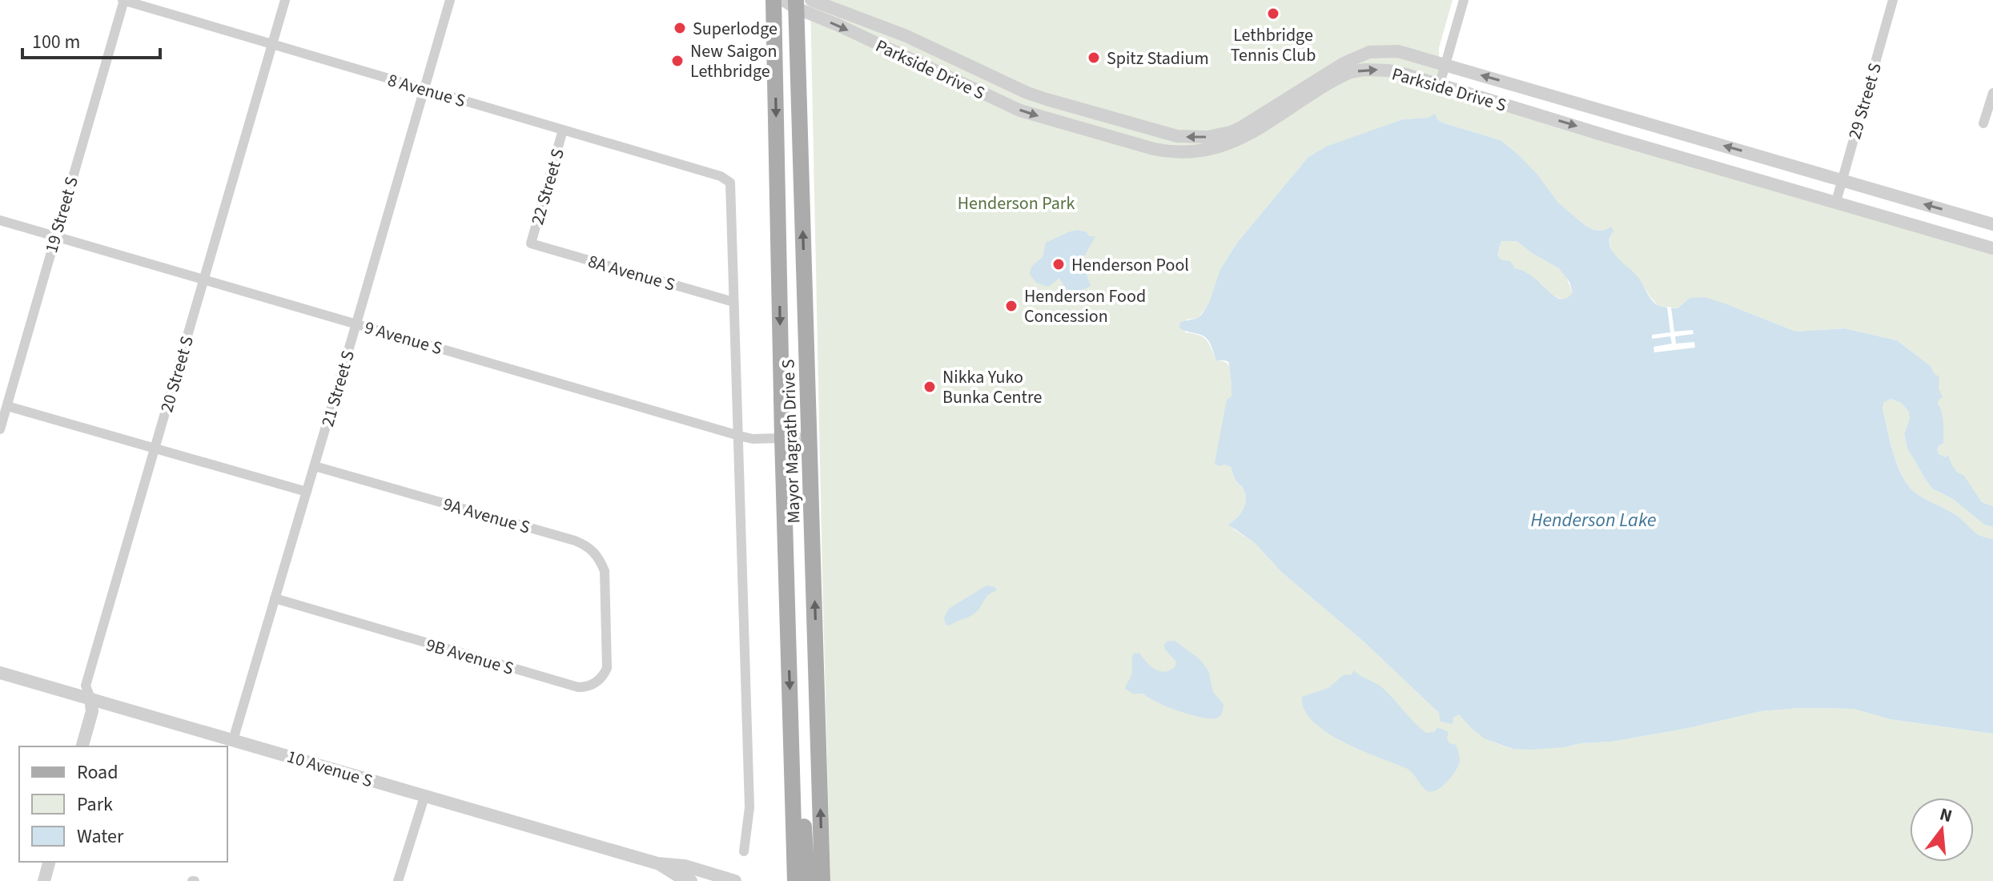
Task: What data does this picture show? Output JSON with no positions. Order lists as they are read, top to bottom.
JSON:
{
  "streets": {
    "main road": ["Mayor Magrath Drive S"],
    "street": [
      "Parkside Drive S",
      "8 Avenue S",
      "29 Street S",
      "22 Street S",
      "19 Street S",
      "8A Avenue S",
      "9 Avenue S",
      "20 Street S",
      "21 Street S",
      "9A Avenue S",
      "9B Avenue S",
      "10 Avenue S"
    ]
  },
  "crossings": [
    ["Parkside Drive S", "29 Street S"],
    ["Parkside Drive S", "Mayor Magrath Drive S"],
    ["8 Avenue S", "22 Street S"],
    ["8 Avenue S", "19 Street S"],
    ["8 Avenue S", "8A Avenue S"],
    ["8 Avenue S", "20 Street S"],
    ["8 Avenue S", "21 Street S"],
    ["22 Street S", "8A Avenue S"],
    ["19 Street S", "9 Avenue S"],
    ["9 Avenue S", "20 Street S"],
    ["9 Avenue S", "21 Street S"],
    ["9 Avenue S", "Mayor Magrath Drive S"],
    ["20 Street S", "10 Avenue S"],
    ["21 Street S", "9A Avenue S"],
    ["21 Street S", "9B Avenue S"],
    ["21 Street S", "10 Avenue S"],
    ["9A Avenue S", "9B Avenue S"]
  ],
  "water": ["Henderson Lake"],
  "parks": ["Henderson Park"],
  "places": [
    "Lethbridge Tennis Club",
    "Superlodge",
    "Spitz Stadium",
    "New Saigon Lethbridge",
    "Henderson Pool",
    "Henderson Food Concession",
    "Nikka Yuko Bunka Centre"
  ],
  "legend": ["Road", "Park", "Water"],
  "scale_bar": "100 m",
  "north": "top"
}
